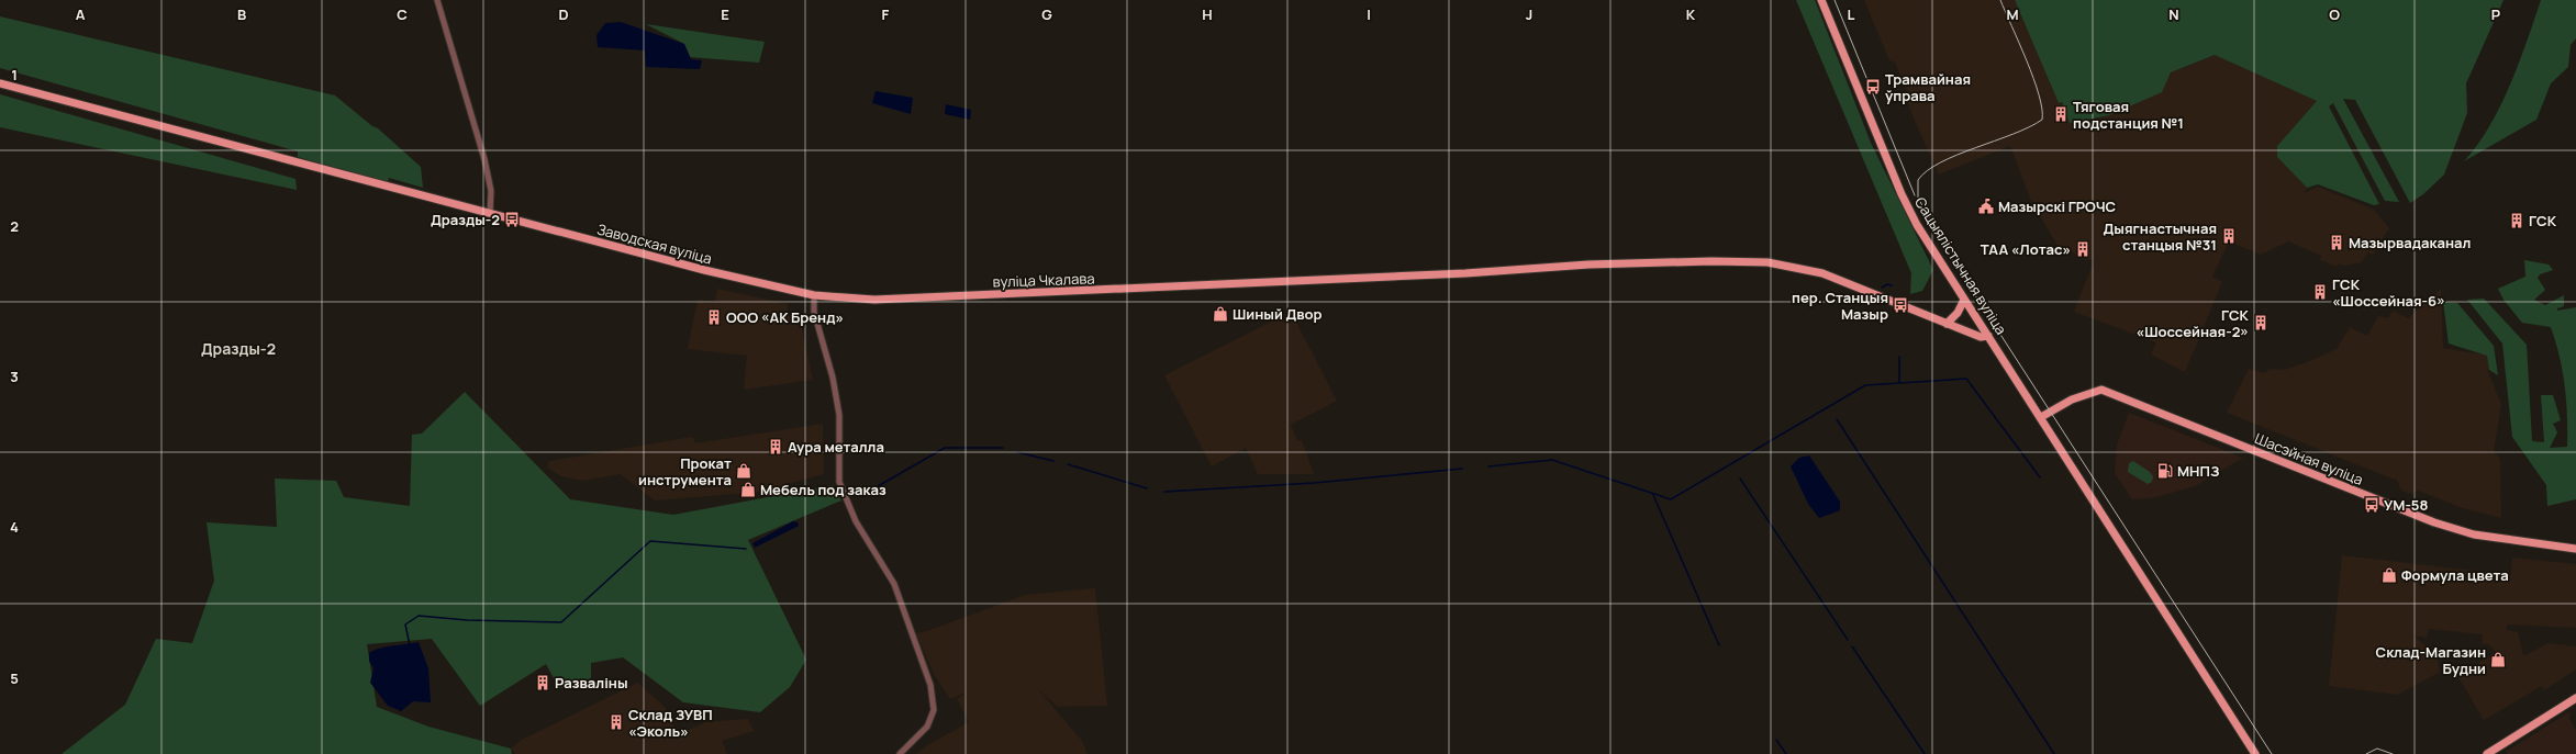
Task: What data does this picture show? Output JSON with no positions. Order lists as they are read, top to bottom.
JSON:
{
  "streets": {
    "main road": [
      "Заводская вуліца",
      "Сацыялістычная вуліца",
      "вуліца Чкалава",
      "Шасэйная вуліца"
    ]
  },
  "crossings": [
    ["Заводская вуліца", "вуліца Чкалава"],
    ["Сацыялістычная вуліца", "вуліца Чкалава"],
    ["Сацыялістычная вуліца", "Шасэйная вуліца"]
  ],
  "districts": ["Дразды-2"],
  "places": {
    "bus stop": [
      "Трамвайная ўправа",
      "Дразды-2",
      "пер. Станцыя Мазыр",
      "УМ-58"
    ],
    "building": [
      "Тяговая подстанция №1",
      "ГСК",
      "Дыягнастычная станцыя №31",
      "Мазырвадаканал",
      "ТАА «Лотас»",
      "ГСК «Шоссейная-6»",
      "ООО «АК Бренд»",
      "ГСК «Шоссейная-2»",
      "Аура металла",
      "Разваліны",
      "Склад ЗУВП «Эколь»"
    ],
    "public building": ["Мазырскі ГРОЧС"],
    "shop": [
      "Шиный Двор",
      "Прокат инструмента",
      "Мебель под заказ",
      "Формула цвета",
      "Склад-Магазин Будни"
    ],
    "fuel station": ["МНПЗ"]
  },
  "grid": {
    "columns": [
      "A",
      "B",
      "C",
      "D",
      "E",
      "F",
      "G",
      "H",
      "I",
      "J",
      "K",
      "L",
      "M",
      "N",
      "O",
      "P"
    ],
    "rows": [
      "1",
      "2",
      "3",
      "4",
      "5"
    ]
  }
}
